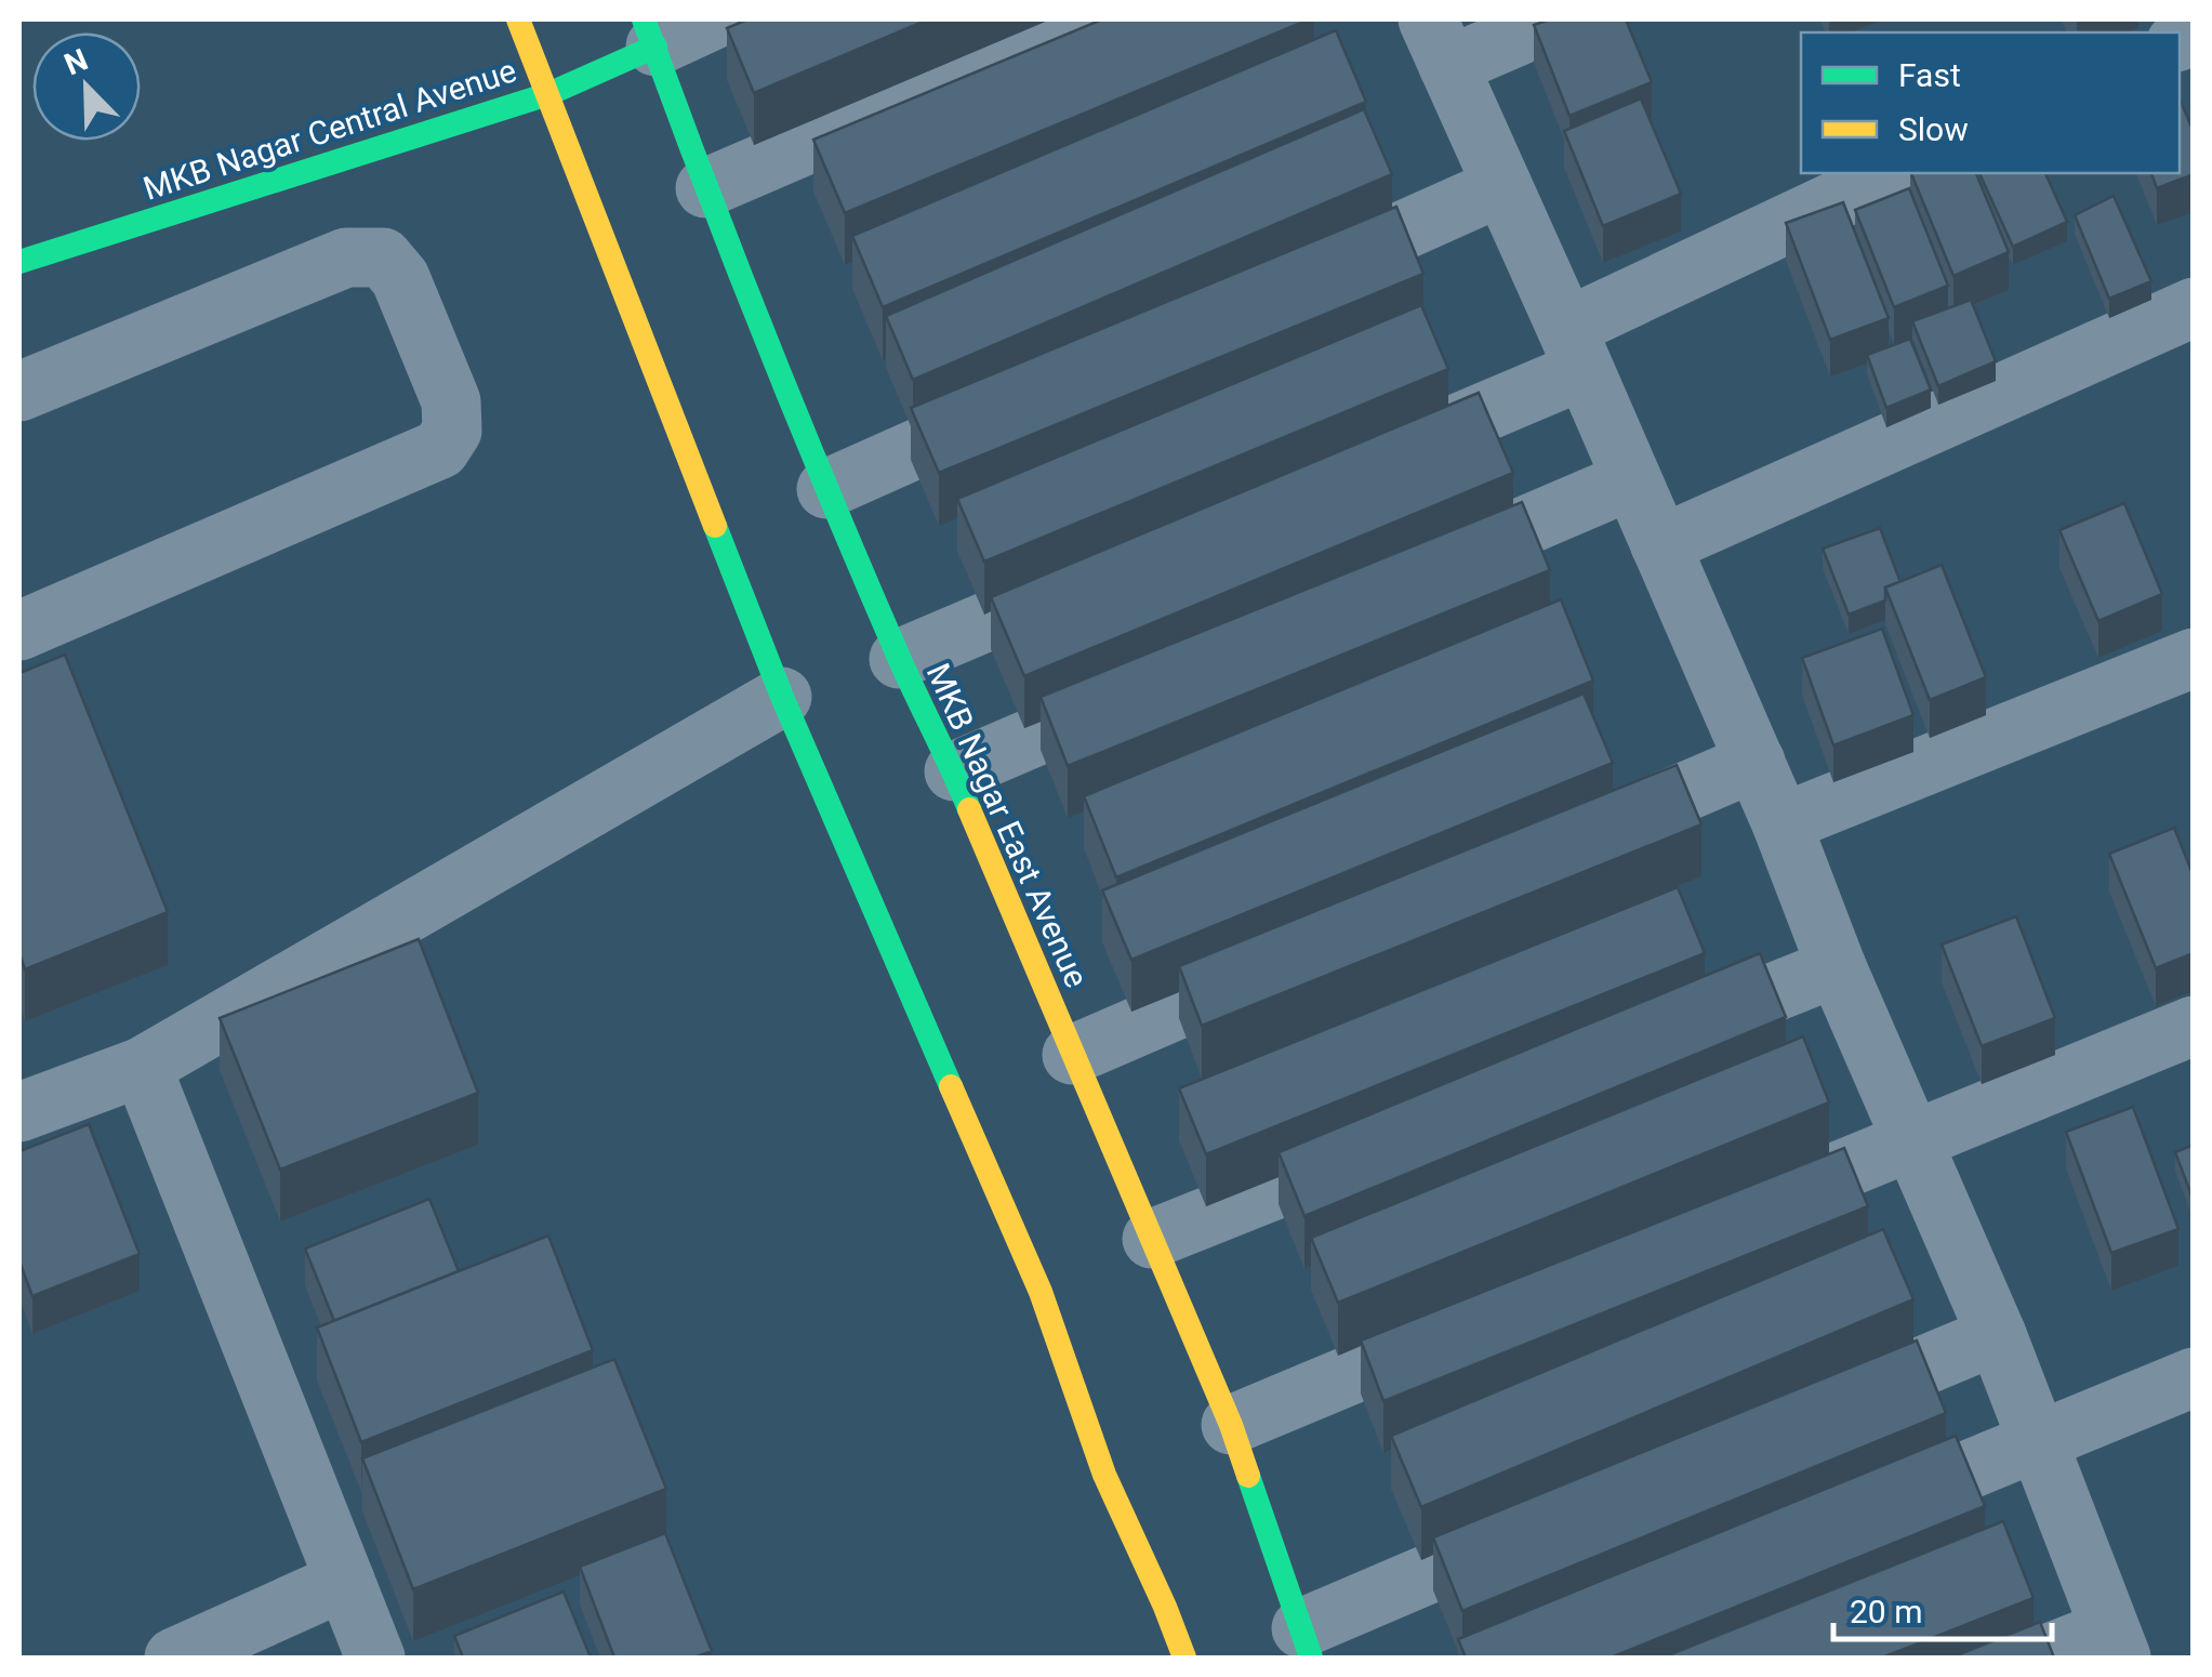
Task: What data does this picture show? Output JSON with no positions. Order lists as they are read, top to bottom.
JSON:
{
  "streets": {
    "main road": ["MKB Nagar Central Avenue", "MKB Nagar East Avenue"]
  },
  "crossings": [
    ["MKB Nagar Central Avenue", "MKB Nagar East Avenue"]
  ],
  "legend": ["Fast", "Slow"],
  "scale_bar": "20 m",
  "north": "top left"
}
